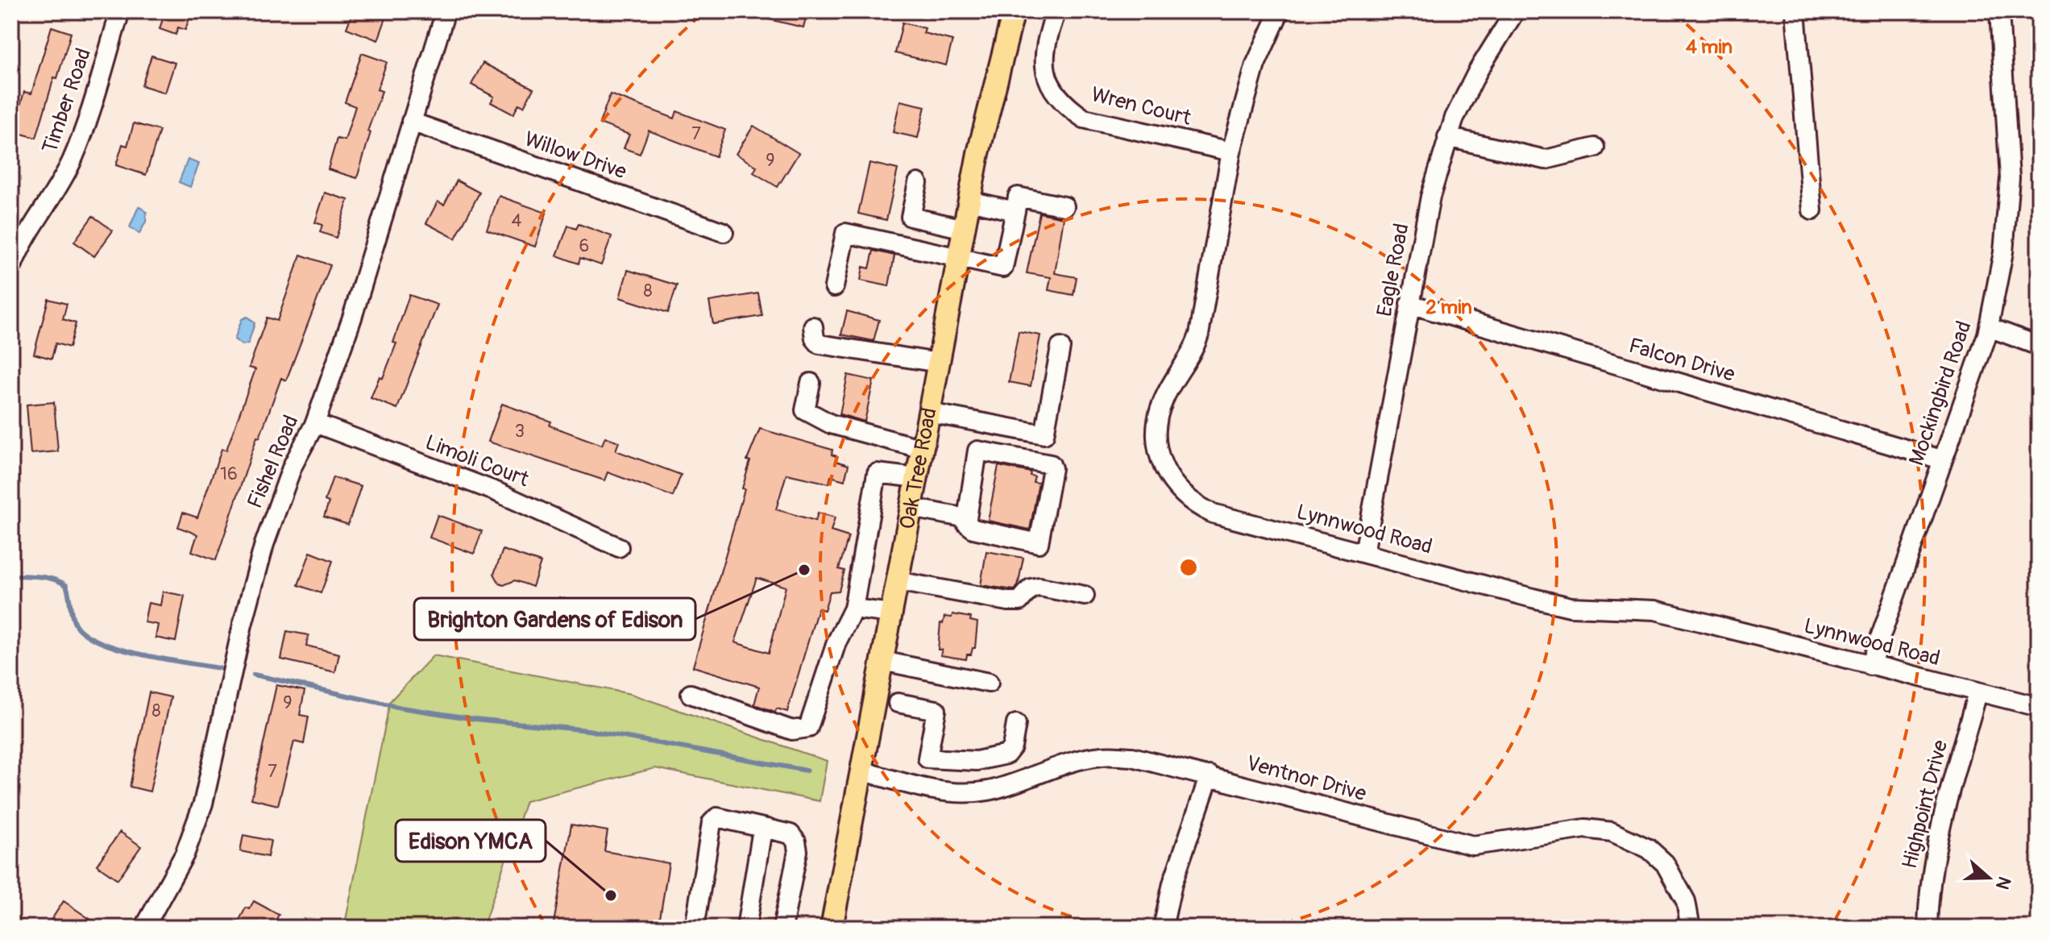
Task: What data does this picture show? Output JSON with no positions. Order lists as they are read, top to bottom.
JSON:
{
  "streets": {
    "main road": ["Oak Tree Road"],
    "street": [
      "Timber Road",
      "Wren Court",
      "Willow Drive",
      "Eagle Road",
      "Falcon Drive",
      "Mockingbird Road",
      "Limoli Court",
      "Fishel Road",
      "Lynnwood Road",
      "Ventnor Drive",
      "Highpoint Drive"
    ]
  },
  "crossings": [
    ["Wren Court", "Lynnwood Road"],
    ["Willow Drive", "Fishel Road"],
    ["Eagle Road", "Falcon Drive"],
    ["Eagle Road", "Lynnwood Road"],
    ["Falcon Drive", "Mockingbird Road"],
    ["Mockingbird Road", "Lynnwood Road"],
    ["Limoli Court", "Fishel Road"],
    ["Oak Tree Road", "Ventnor Drive"],
    ["Lynnwood Road", "Highpoint Drive"]
  ],
  "places": ["Brighton Gardens of Edison", "Edison YMCA"],
  "house_numbers": [
    "7",
    "9",
    "4",
    "6",
    "8",
    "3",
    "16",
    "9",
    "8",
    "7"
  ],
  "north": "right",
  "rings": ["4 min", "2 min"]
}
